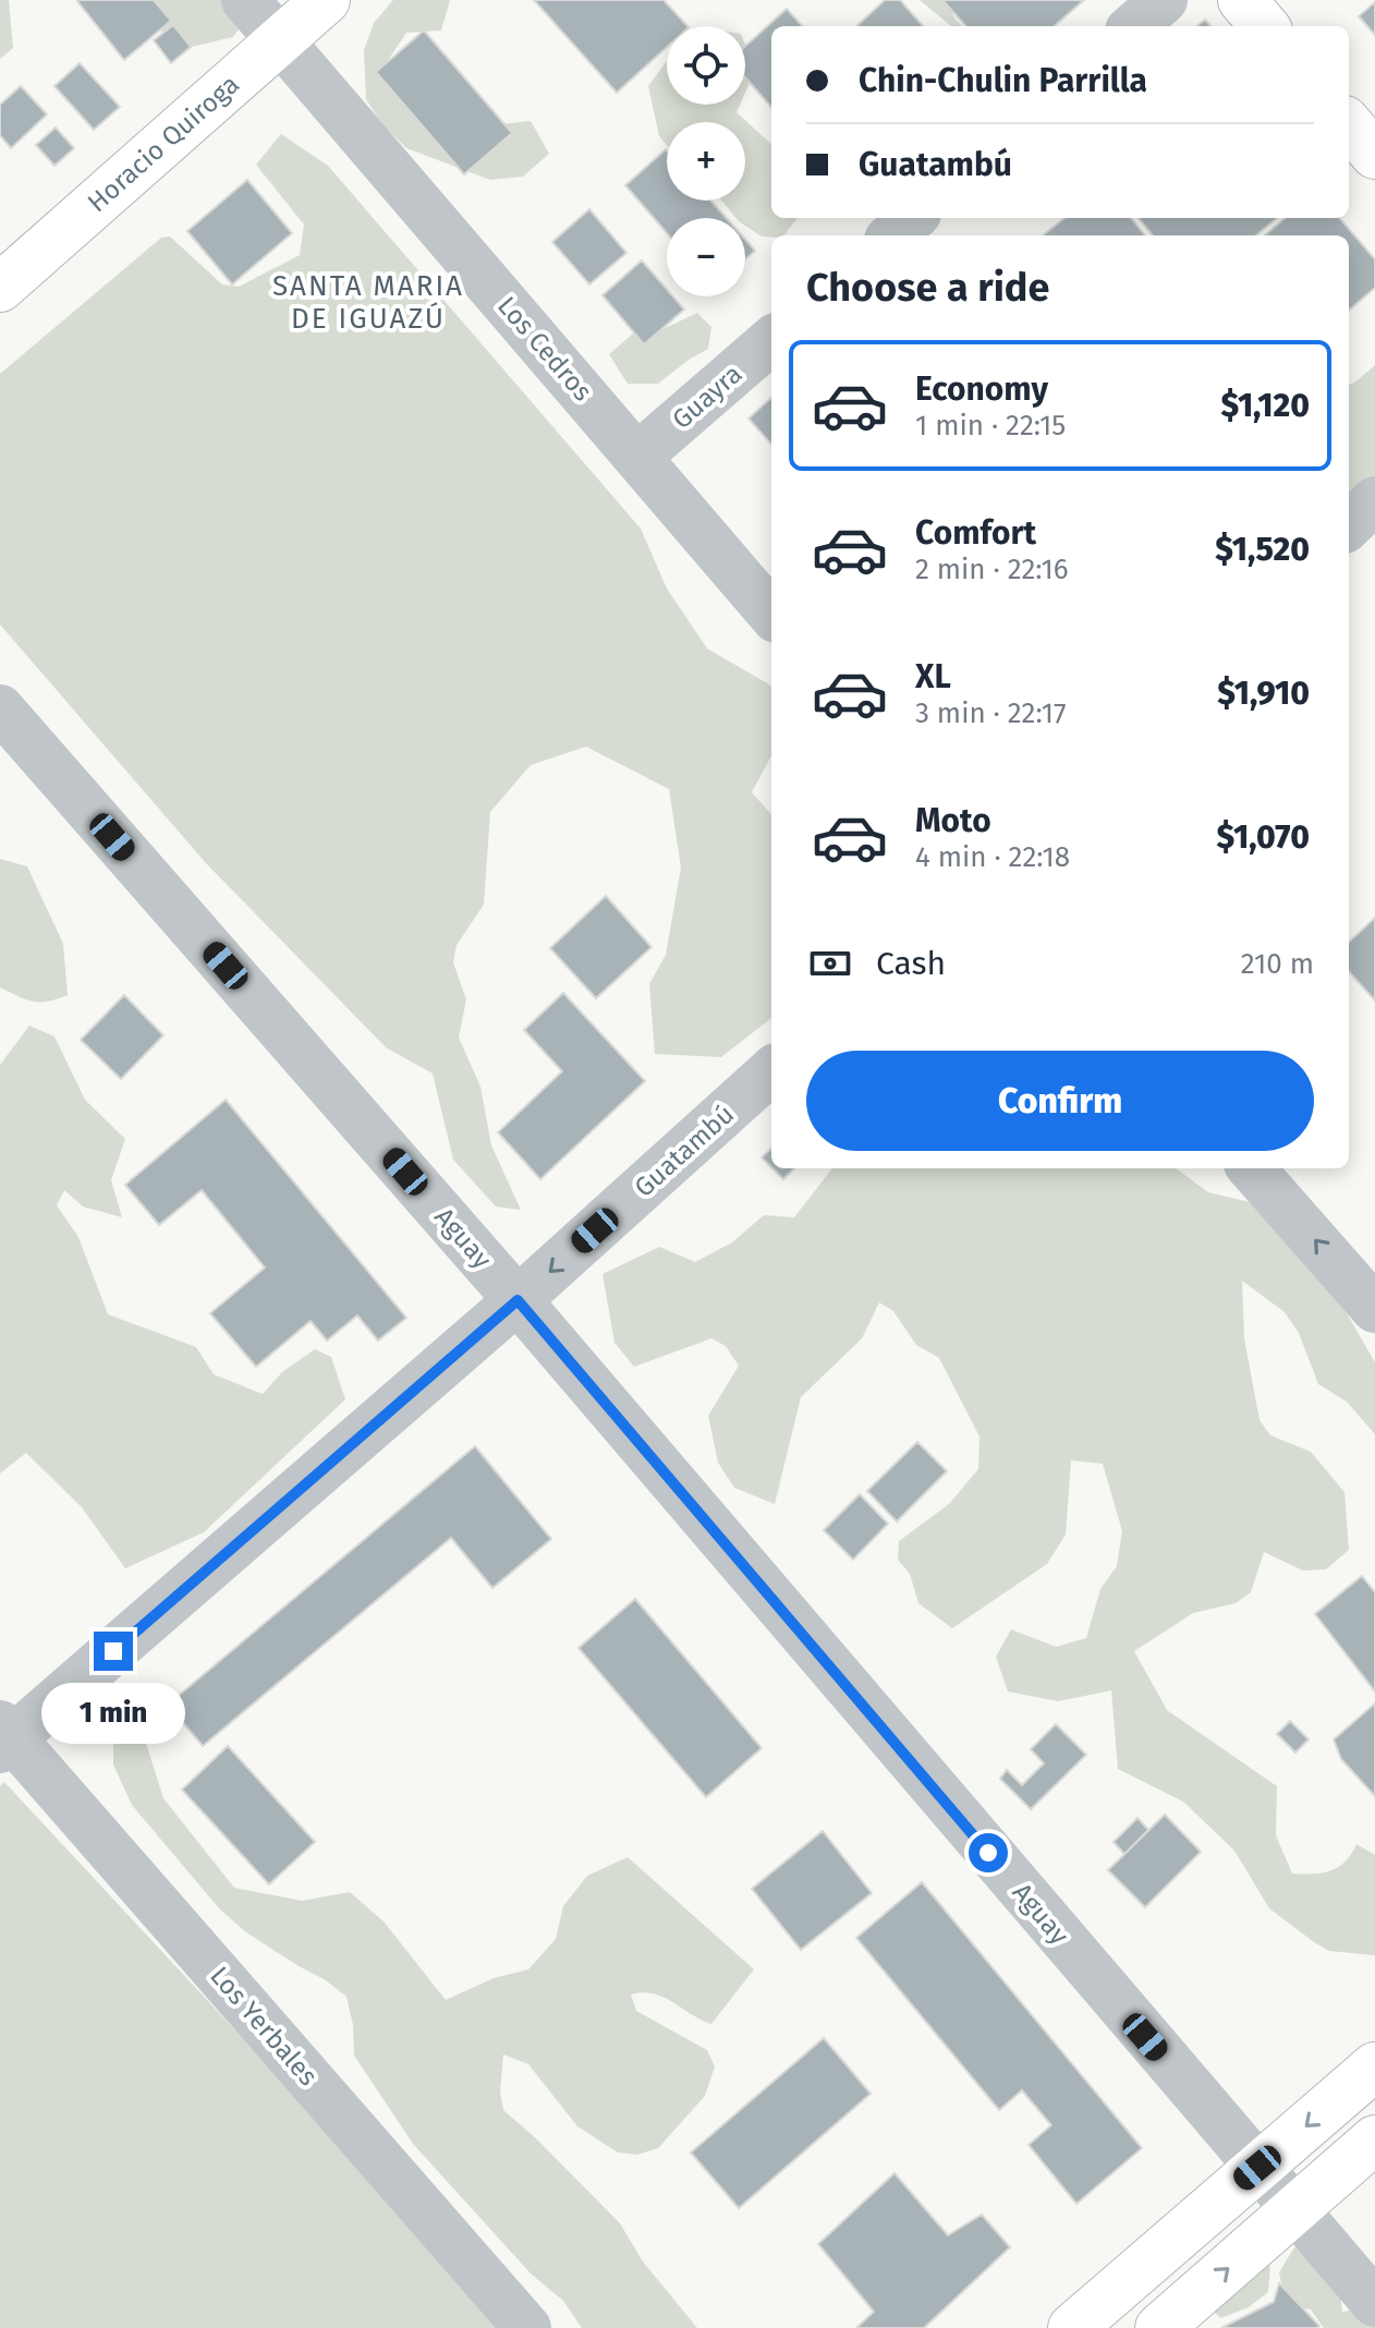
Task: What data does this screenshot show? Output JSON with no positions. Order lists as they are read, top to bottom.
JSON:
{
  "streets": {
    "main road": ["Horacio Quiroga"],
    "street": [
      "Los Cedros",
      "Guayra",
      "Guatambú",
      "Aguay",
      "Los Yerbales"
    ]
  },
  "crossings": [
    ["Horacio Quiroga", "Los Cedros"],
    ["Los Cedros", "Guayra"],
    ["Guatambú", "Aguay"],
    ["Guatambú", "Los Yerbales"]
  ],
  "districts": ["SANTA MARIA DE IGUAZÚ"],
  "page": {
    "map_buttons": ["+", "−"],
    "banner": ["Chin-Chulin Parrilla", "Guatambú"],
    "heading": "Choose a ride",
    "list": [
      {
        "name": "Economy",
        "note": "1 min · 22:15",
        "value": "$1,120"
      },
      {
        "name": "Comfort",
        "note": "2 min · 22:16",
        "value": "$1,520"
      },
      {
        "name": "XL",
        "note": "3 min · 22:17",
        "value": "$1,910"
      },
      {
        "name": "Moto",
        "note": "4 min · 22:18",
        "value": "$1,070"
      }
    ],
    "pay": ["Cash", "210 m"],
    "buttons": "Confirm",
    "bubble": "1 min"
  }
}
